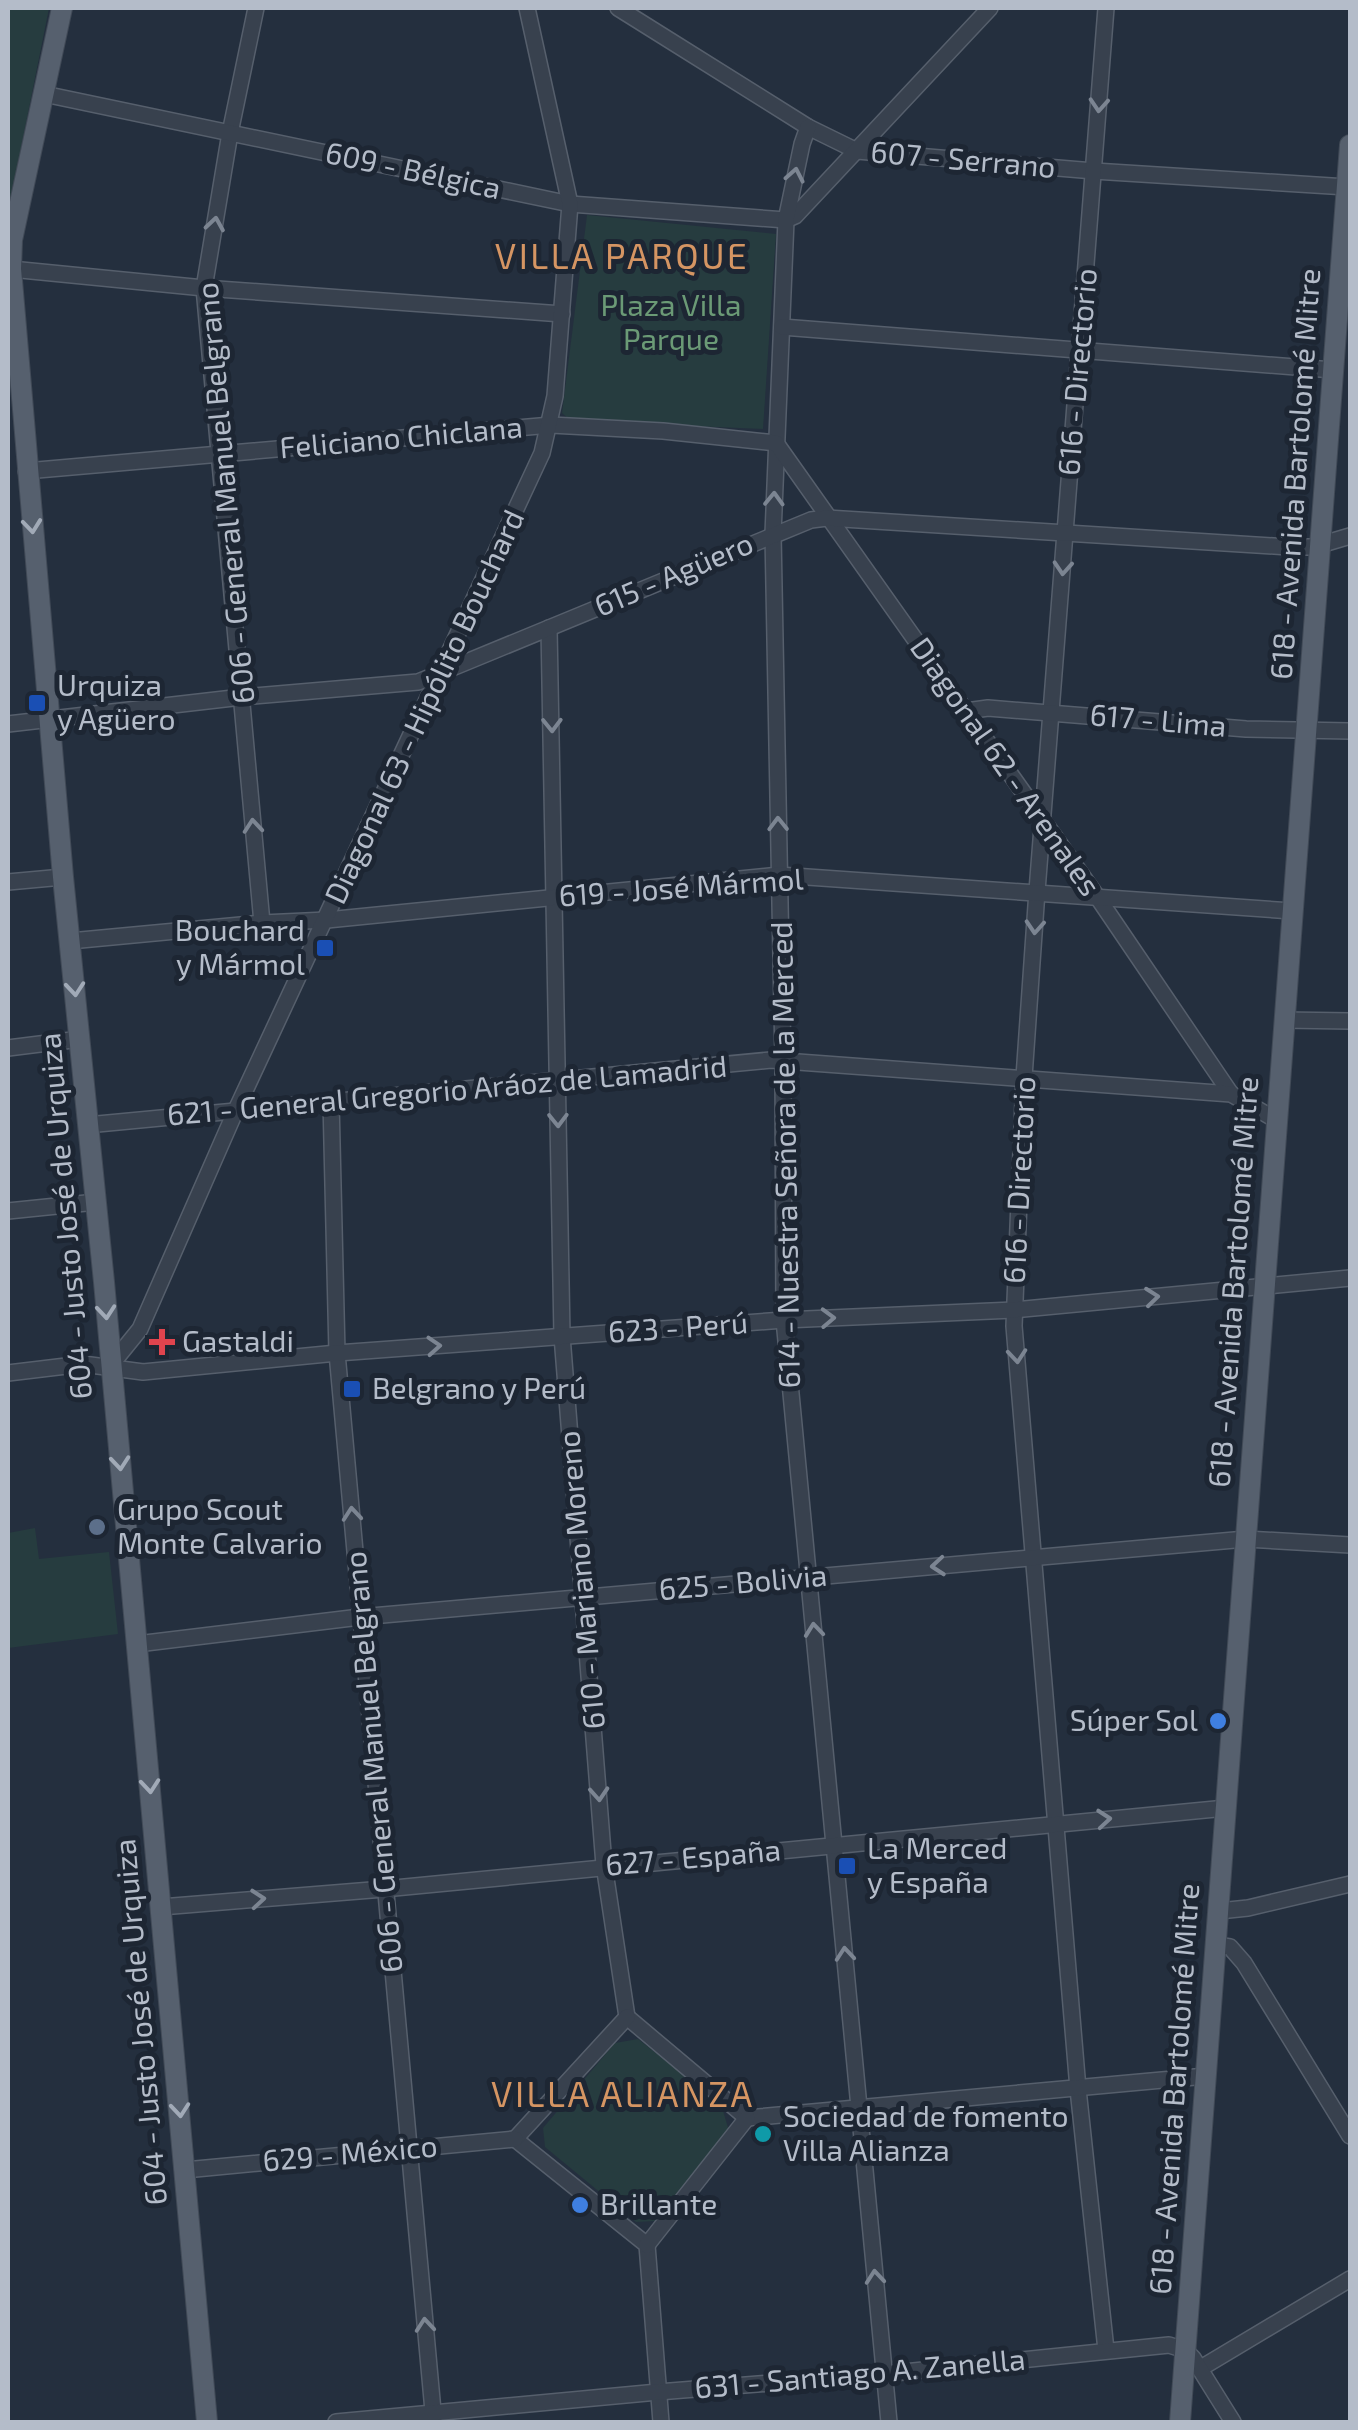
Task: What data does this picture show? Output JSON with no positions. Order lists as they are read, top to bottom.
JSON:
{
  "streets": {
    "main road": ["618 - Avenida Bartolomé Mitre", "604 - Justo José de Urquiza"],
    "street": [
      "607 - Serrano",
      "609 - Bélgica",
      "616 - Directorio",
      "Feliciano Chiclana",
      "606 - General Manuel Belgrano",
      "615 - Agüero",
      "Diagonal 63 - Hipólito Bouchard",
      "617 - Lima",
      "Diagonal 62 - Arenales",
      "619 - José Mármol",
      "621 - General Gregorio Aráoz de Lamadrid",
      "614 - Nuestra Señora de la Merced",
      "623 - Perú",
      "610 - Mariano Moreno",
      "625 - Bolivia",
      "627 - España",
      "629 - México",
      "631 - Santiago A. Zanella"
    ]
  },
  "crossings": [
    ["607 - Serrano", "616 - Directorio"],
    ["607 - Serrano", "618 - Avenida Bartolomé Mitre"],
    ["607 - Serrano", "614 - Nuestra Señora de la Merced"],
    ["609 - Bélgica", "606 - General Manuel Belgrano"],
    ["609 - Bélgica", "Diagonal 63 - Hipólito Bouchard"],
    ["609 - Bélgica", "614 - Nuestra Señora de la Merced"],
    ["609 - Bélgica", "604 - Justo José de Urquiza"],
    ["616 - Directorio", "615 - Agüero"],
    ["616 - Directorio", "617 - Lima"],
    ["616 - Directorio", "Diagonal 62 - Arenales"],
    ["616 - Directorio", "619 - José Mármol"],
    ["616 - Directorio", "621 - General Gregorio Aráoz de Lamadrid"],
    ["616 - Directorio", "623 - Perú"],
    ["616 - Directorio", "625 - Bolivia"],
    ["616 - Directorio", "627 - España"],
    ["616 - Directorio", "631 - Santiago A. Zanella"],
    ["Feliciano Chiclana", "606 - General Manuel Belgrano"],
    ["Feliciano Chiclana", "Diagonal 63 - Hipólito Bouchard"],
    ["Feliciano Chiclana", "Diagonal 62 - Arenales"],
    ["Feliciano Chiclana", "614 - Nuestra Señora de la Merced"],
    ["Feliciano Chiclana", "604 - Justo José de Urquiza"],
    ["618 - Avenida Bartolomé Mitre", "615 - Agüero"],
    ["618 - Avenida Bartolomé Mitre", "617 - Lima"],
    ["618 - Avenida Bartolomé Mitre", "619 - José Mármol"],
    ["618 - Avenida Bartolomé Mitre", "621 - General Gregorio Aráoz de Lamadrid"],
    ["618 - Avenida Bartolomé Mitre", "623 - Perú"],
    ["618 - Avenida Bartolomé Mitre", "625 - Bolivia"],
    ["618 - Avenida Bartolomé Mitre", "627 - España"],
    ["618 - Avenida Bartolomé Mitre", "631 - Santiago A. Zanella"],
    ["606 - General Manuel Belgrano", "615 - Agüero"],
    ["606 - General Manuel Belgrano", "619 - José Mármol"],
    ["606 - General Manuel Belgrano", "621 - General Gregorio Aráoz de Lamadrid"],
    ["606 - General Manuel Belgrano", "623 - Perú"],
    ["606 - General Manuel Belgrano", "625 - Bolivia"],
    ["606 - General Manuel Belgrano", "627 - España"],
    ["606 - General Manuel Belgrano", "629 - México"],
    ["606 - General Manuel Belgrano", "631 - Santiago A. Zanella"],
    ["615 - Agüero", "Diagonal 63 - Hipólito Bouchard"],
    ["615 - Agüero", "Diagonal 62 - Arenales"],
    ["615 - Agüero", "614 - Nuestra Señora de la Merced"],
    ["615 - Agüero", "604 - Justo José de Urquiza"],
    ["615 - Agüero", "610 - Mariano Moreno"],
    ["Diagonal 63 - Hipólito Bouchard", "619 - José Mármol"],
    ["Diagonal 63 - Hipólito Bouchard", "621 - General Gregorio Aráoz de Lamadrid"],
    ["Diagonal 63 - Hipólito Bouchard", "604 - Justo José de Urquiza"],
    ["Diagonal 63 - Hipólito Bouchard", "623 - Perú"],
    ["617 - Lima", "Diagonal 62 - Arenales"],
    ["Diagonal 62 - Arenales", "619 - José Mármol"],
    ["Diagonal 62 - Arenales", "621 - General Gregorio Aráoz de Lamadrid"],
    ["Diagonal 62 - Arenales", "614 - Nuestra Señora de la Merced"],
    ["619 - José Mármol", "614 - Nuestra Señora de la Merced"],
    ["619 - José Mármol", "604 - Justo José de Urquiza"],
    ["619 - José Mármol", "610 - Mariano Moreno"],
    ["621 - General Gregorio Aráoz de Lamadrid", "614 - Nuestra Señora de la Merced"],
    ["621 - General Gregorio Aráoz de Lamadrid", "604 - Justo José de Urquiza"],
    ["621 - General Gregorio Aráoz de Lamadrid", "610 - Mariano Moreno"],
    ["614 - Nuestra Señora de la Merced", "623 - Perú"],
    ["614 - Nuestra Señora de la Merced", "625 - Bolivia"],
    ["614 - Nuestra Señora de la Merced", "627 - España"],
    ["614 - Nuestra Señora de la Merced", "631 - Santiago A. Zanella"],
    ["604 - Justo José de Urquiza", "623 - Perú"],
    ["604 - Justo José de Urquiza", "625 - Bolivia"],
    ["604 - Justo José de Urquiza", "627 - España"],
    ["604 - Justo José de Urquiza", "629 - México"],
    ["623 - Perú", "610 - Mariano Moreno"],
    ["610 - Mariano Moreno", "625 - Bolivia"],
    ["610 - Mariano Moreno", "627 - España"]
  ],
  "one_way": [
    "606 - General Manuel Belgrano",
    "614 - Nuestra Señora de la Merced",
    "604 - Justo José de Urquiza",
    "623 - Perú",
    "610 - Mariano Moreno",
    "627 - España"
  ],
  "districts": ["VILLA PARQUE", "VILLA ALIANZA"],
  "parks": ["Plaza Villa Parque"],
  "places": {
    "transit": [
      "Urquiza y Agüero",
      "Bouchard y Mármol",
      "Belgrano y Perú",
      "La Merced y España"
    ],
    "health": ["Gastaldi"],
    "other": [
      "Grupo Scout Monte Calvario",
      "Súper Sol",
      "Sociedad de fomento Villa Alianza",
      "Brillante"
    ]
  }
}
